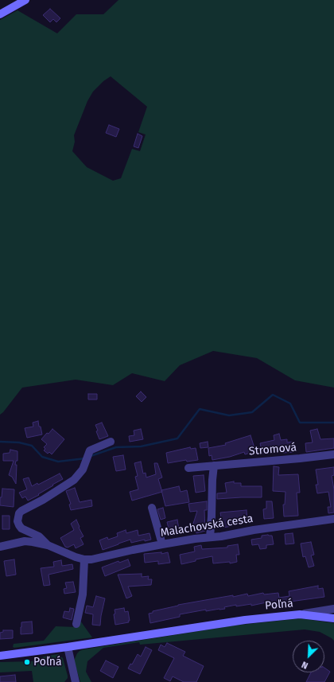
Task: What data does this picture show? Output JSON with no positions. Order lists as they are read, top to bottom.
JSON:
{
  "streets": {
    "street": ["Stromová", "Malachovská cesta", "Poľná"]
  },
  "places": ["Poľná"],
  "north": "bottom left"
}
